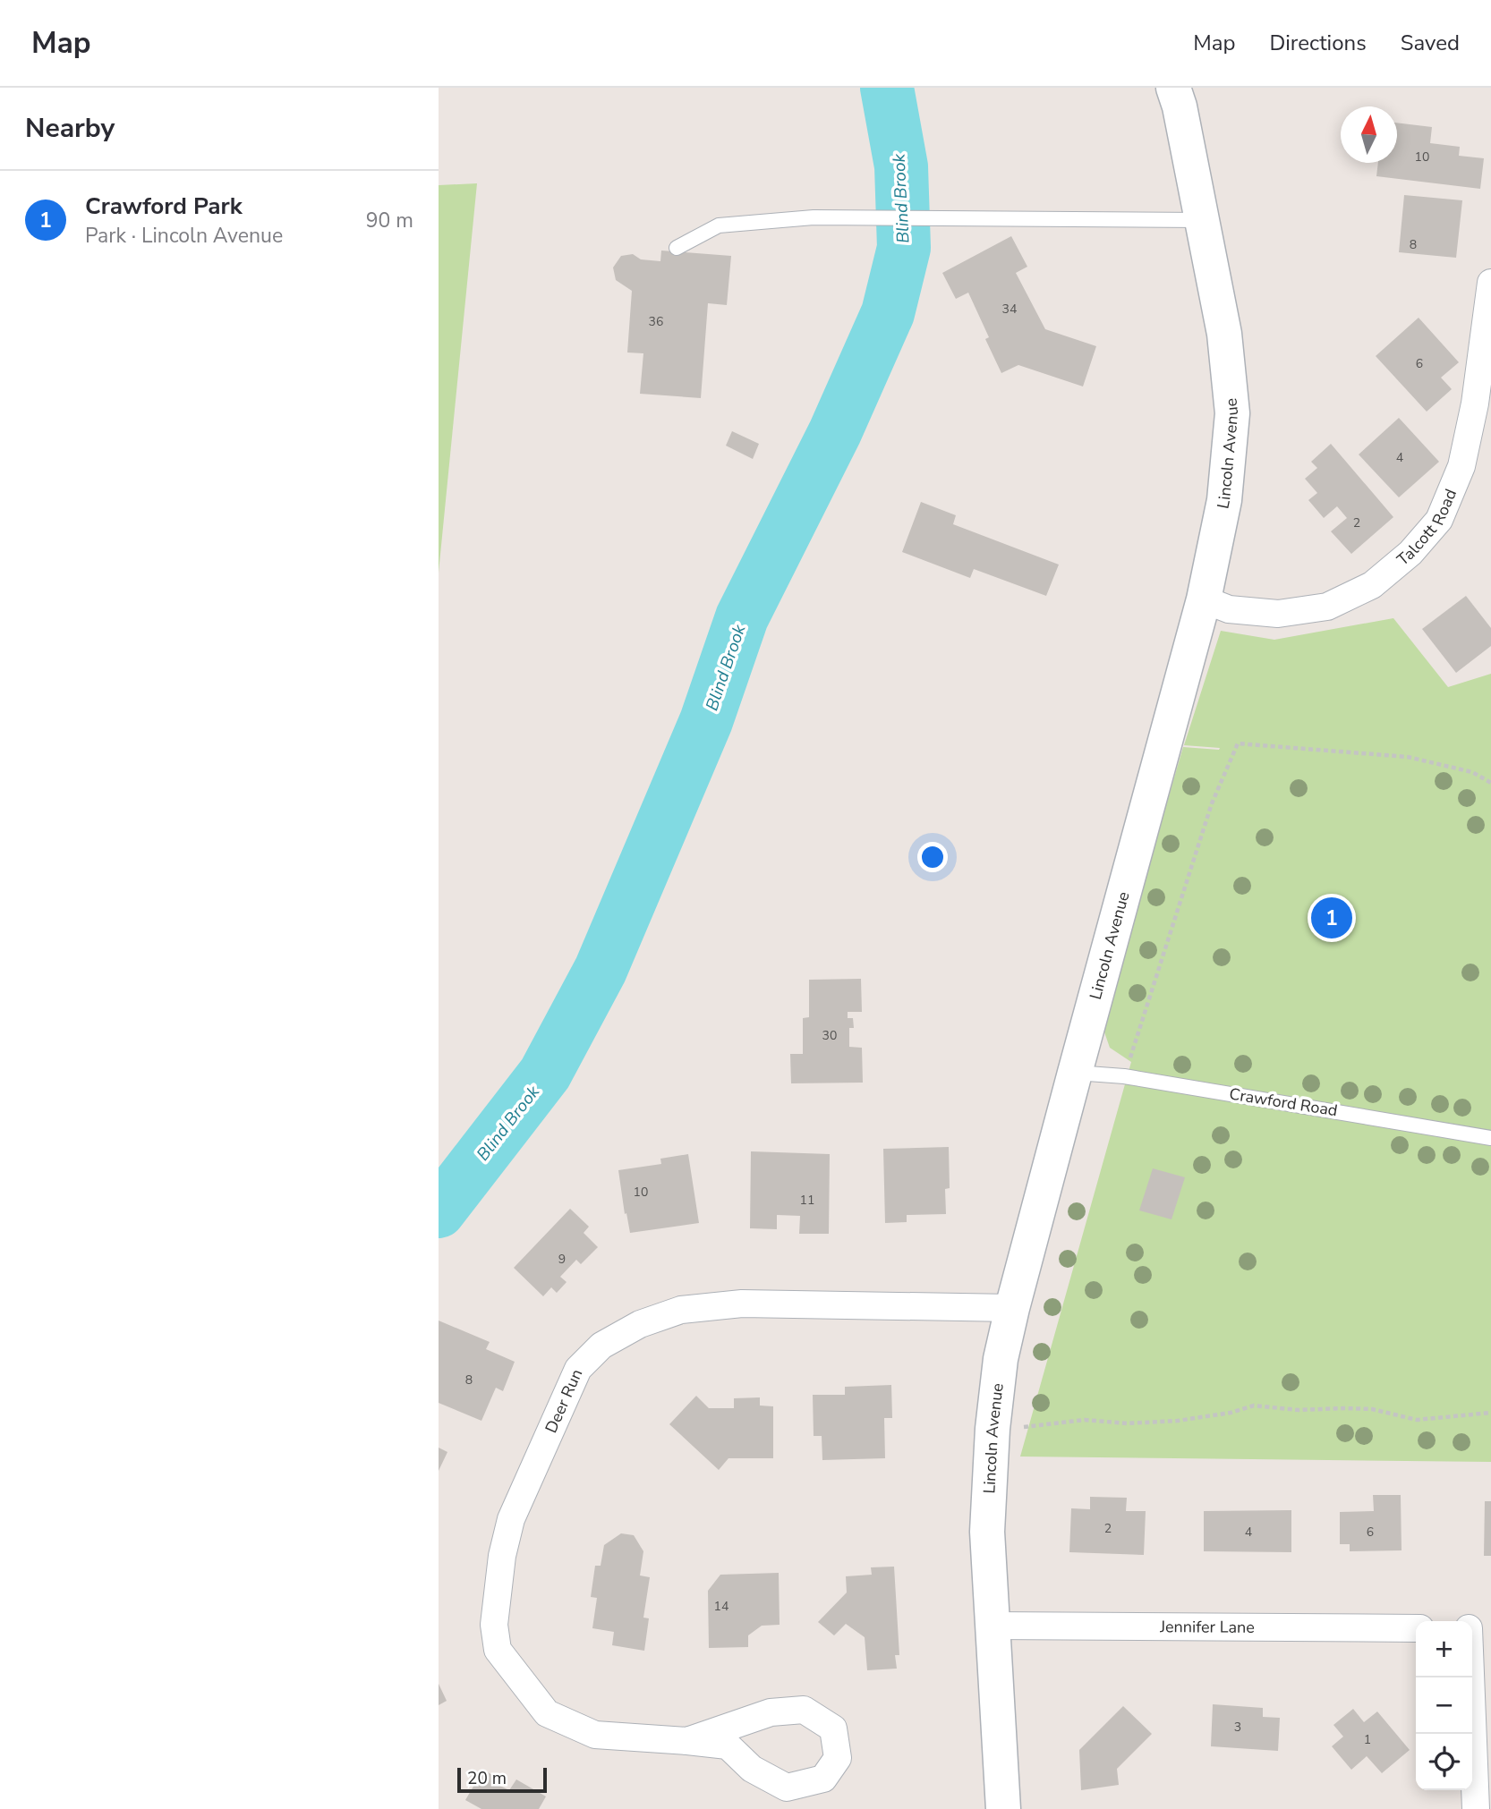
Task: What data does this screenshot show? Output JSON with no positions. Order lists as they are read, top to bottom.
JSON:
{
  "streets": {
    "street": [
      "Lincoln Avenue",
      "Talcott Road",
      "Deer Run",
      "Jennifer Lane"
    ],
    "lane": ["Crawford Road"]
  },
  "crossings": [
    ["Lincoln Avenue", "Talcott Road"],
    ["Lincoln Avenue", "Crawford Road"],
    ["Lincoln Avenue", "Deer Run"],
    ["Lincoln Avenue", "Jennifer Lane"]
  ],
  "water": ["Blind Brook"],
  "house_numbers": [
    "10",
    "8",
    "34",
    "36",
    "6",
    "4",
    "2",
    "30",
    "10",
    "11",
    "9",
    "8",
    "2",
    "4",
    "6",
    "14",
    "3",
    "1"
  ],
  "scale_bar": "20 m",
  "north": "top",
  "page": {
    "header": "Map",
    "nav": ["Map", "Directions", "Saved"],
    "heading": "Nearby",
    "list": [
      {
        "mark": "1",
        "name": "Crawford Park",
        "note": "Park · Lincoln Avenue",
        "value": "90 m"
      }
    ],
    "pins": "1",
    "map_buttons": ["+", "−"],
    "scale": "20 m"
  }
}
